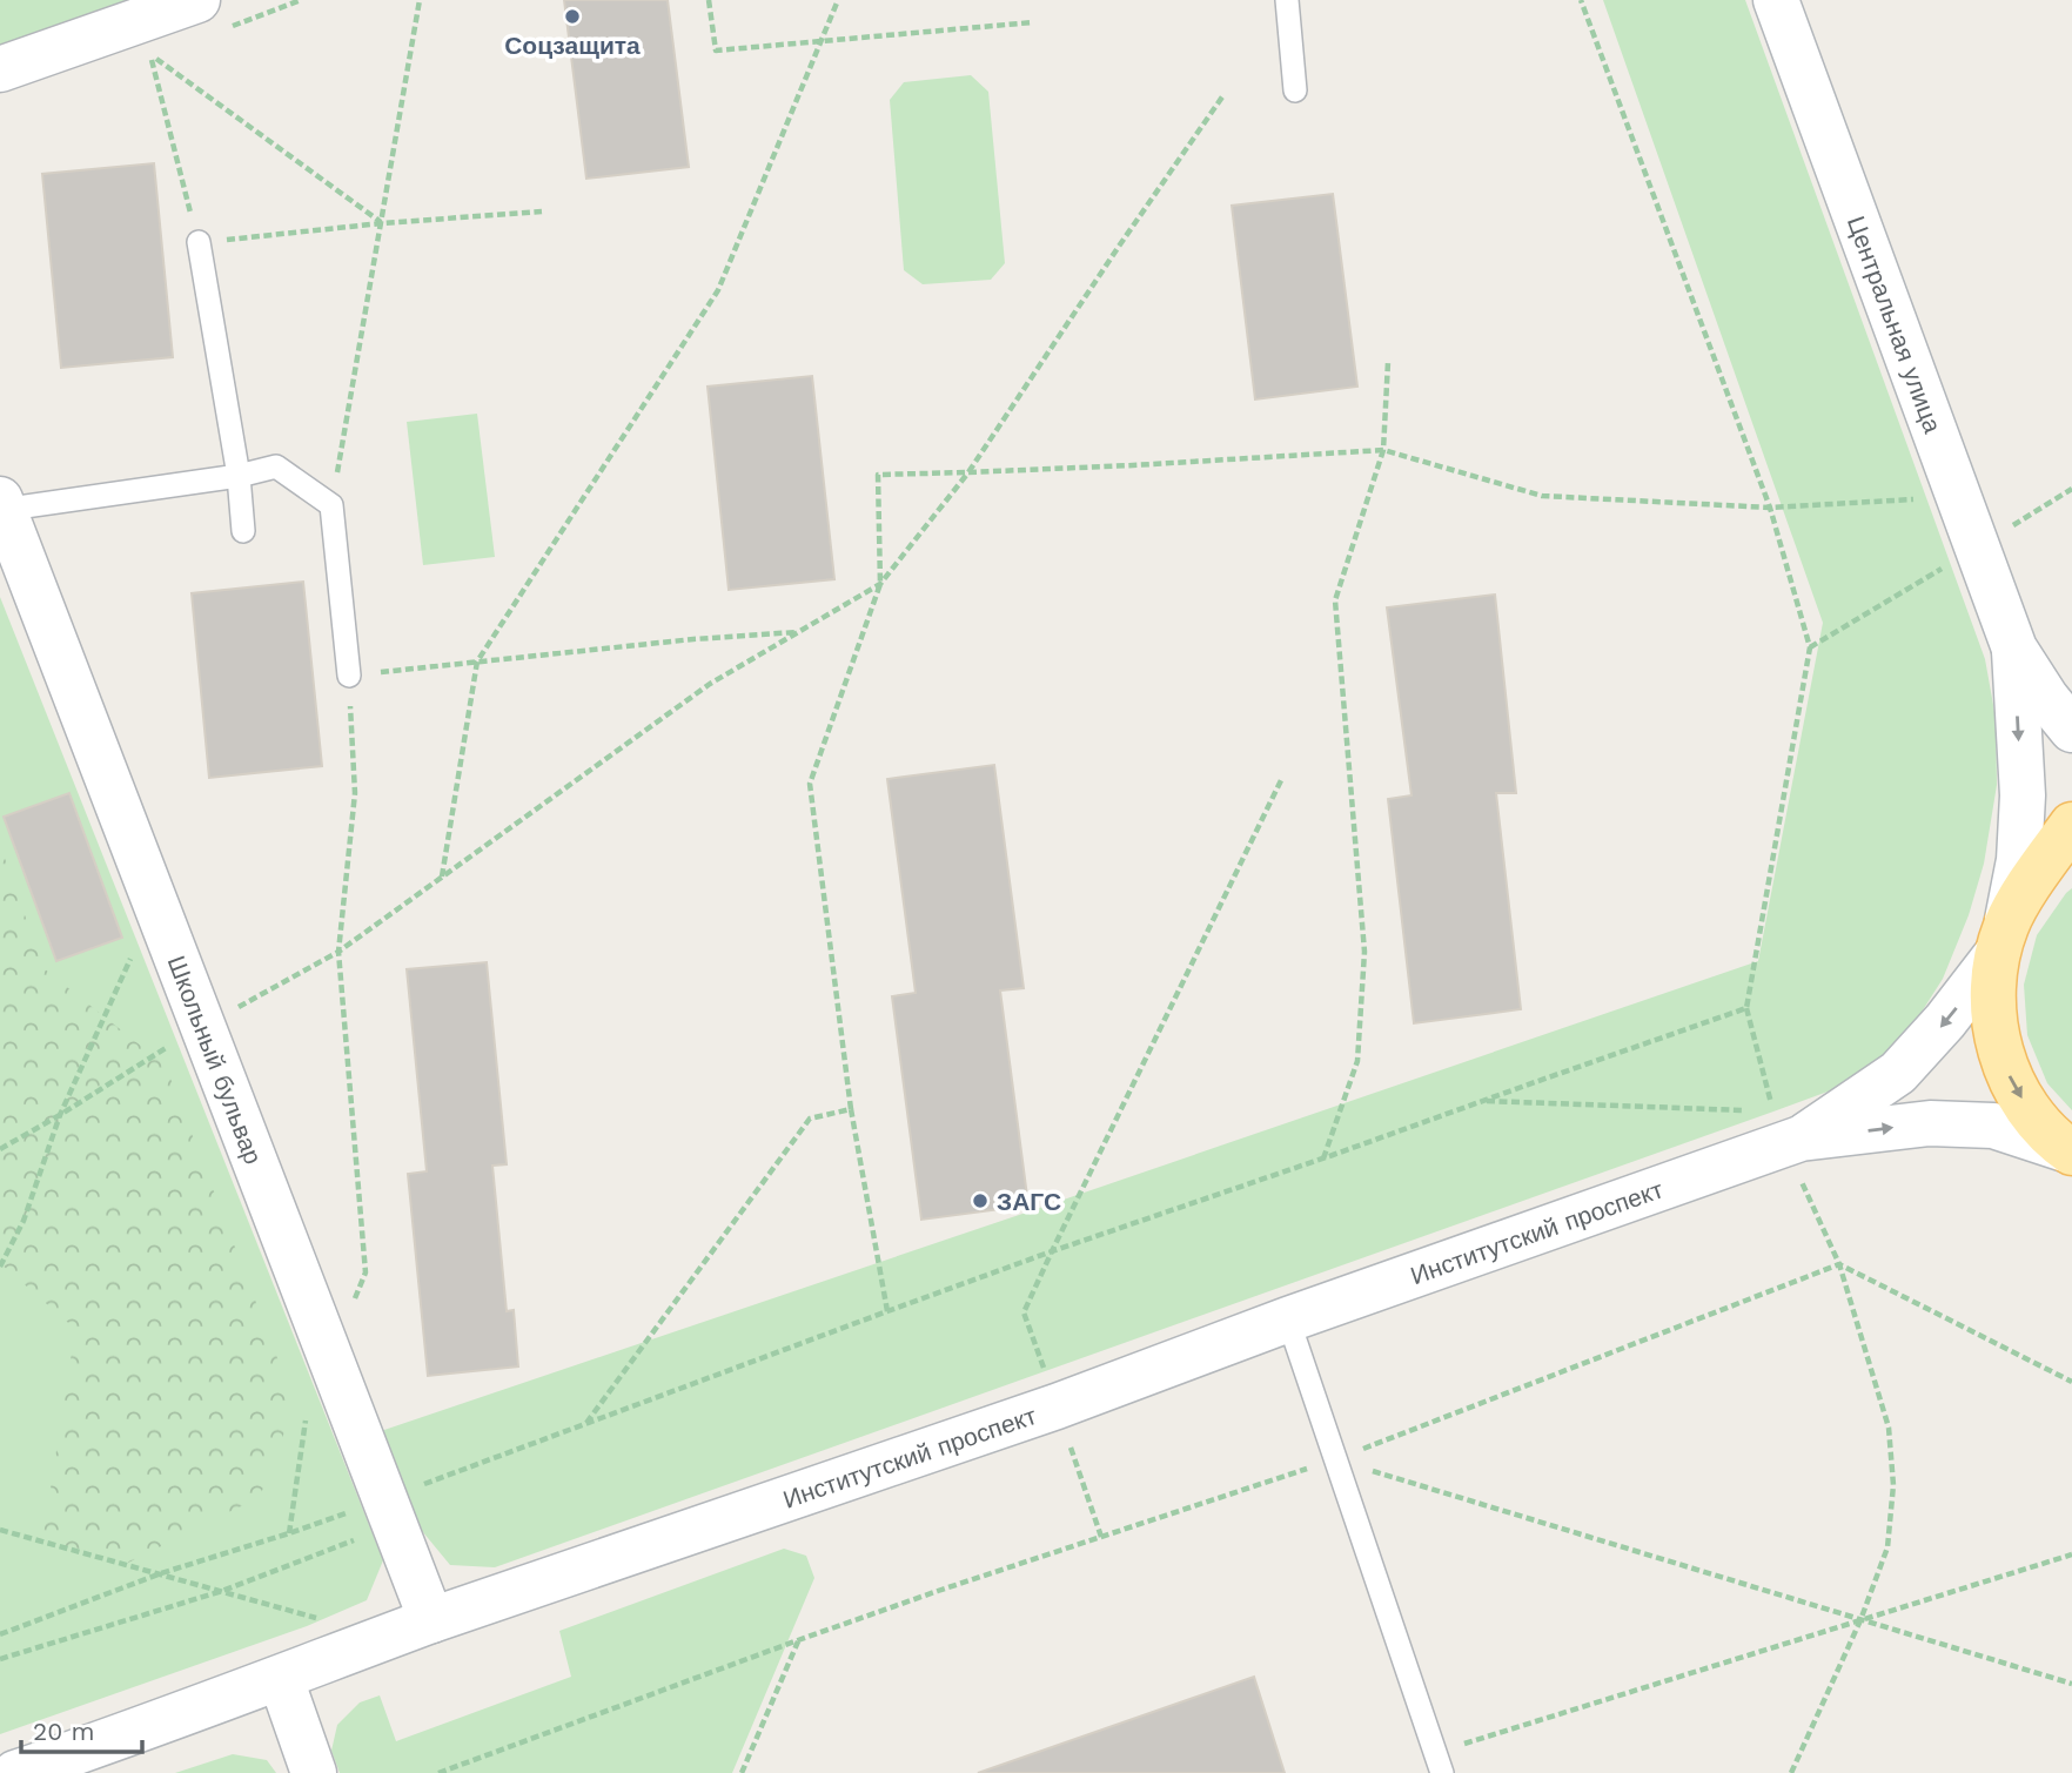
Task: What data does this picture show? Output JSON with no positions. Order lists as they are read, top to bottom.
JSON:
{
  "streets": {
    "street": ["Центральная улица", "Школьный бульвар", "Институтский проспект"]
  },
  "crossings": [
    ["Школьный бульвар", "Институтский проспект"]
  ],
  "places": ["Соцзащита", "ЗАГС"],
  "scale_bar": "20 m"
}
